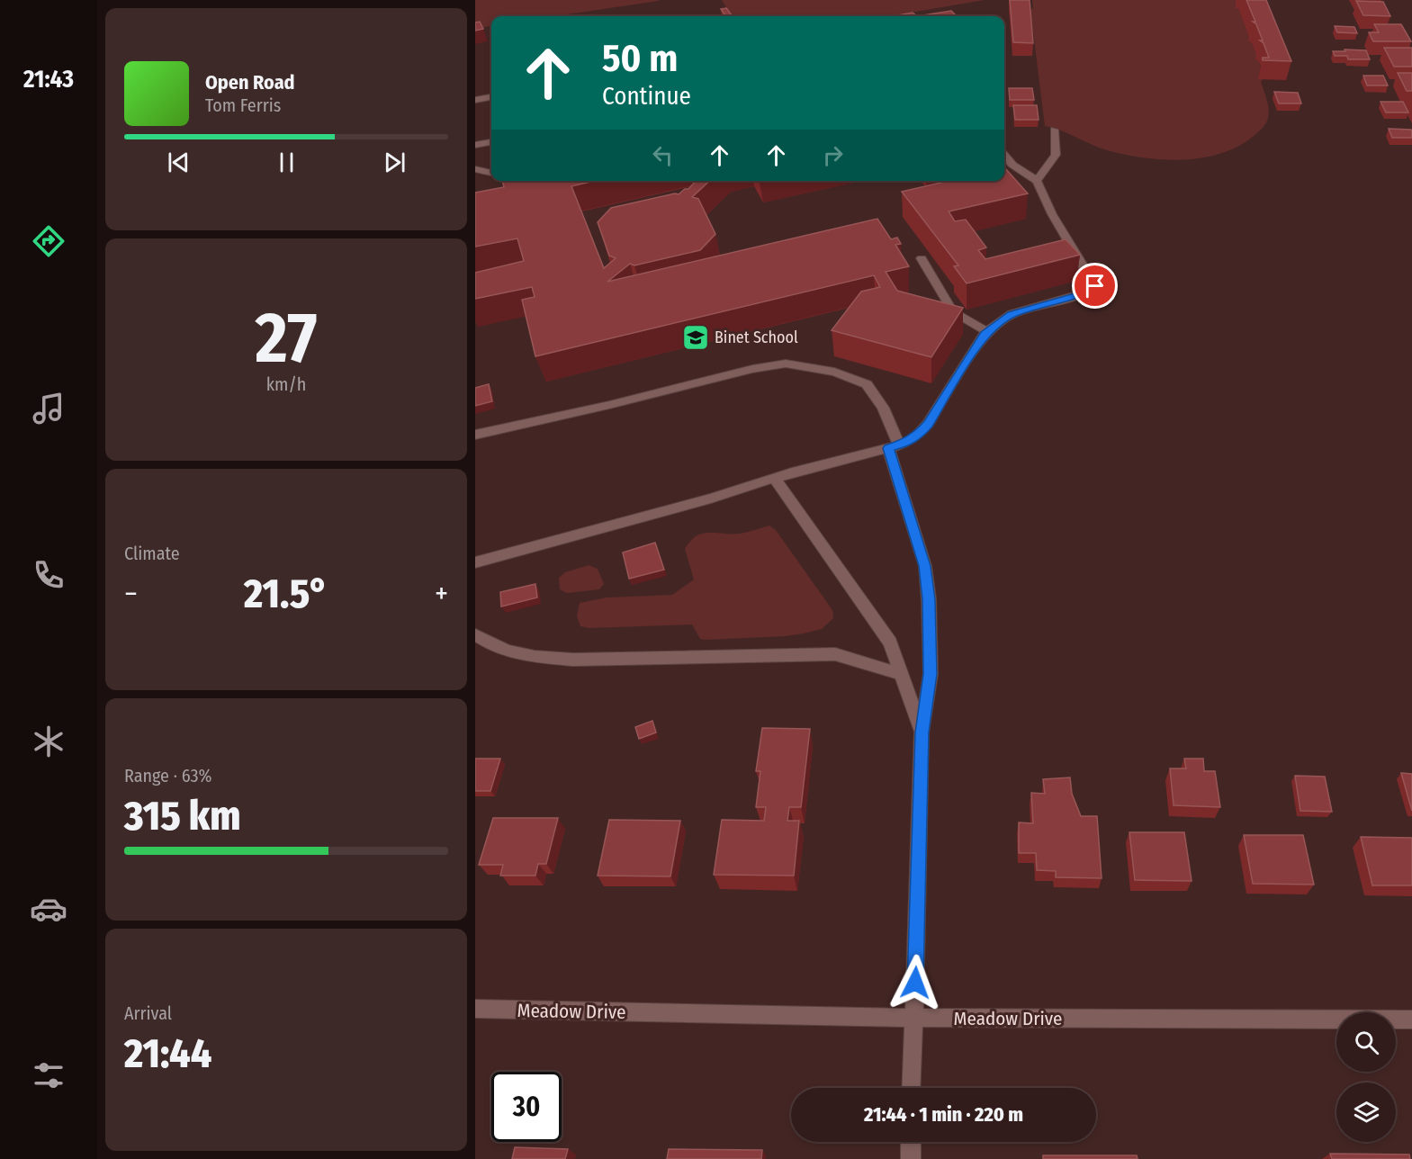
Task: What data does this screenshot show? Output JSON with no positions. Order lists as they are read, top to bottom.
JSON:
{
  "streets": {
    "street": ["Meadow Drive"]
  },
  "places": {
    "school or university": ["Binet School"]
  },
  "page": {
    "tabs": "21:43",
    "turn": ["50 m", "Continue"],
    "song": ["Open Road", "Tom Ferris"],
    "tile": [
      ["27", "km/h"],
      "Climate",
      ["Range · 63%", "315 km"],
      ["Arrival", "21:44"]
    ],
    "heat": ["−", "21.5°", "+"],
    "limit": "30",
    "trip": "21:44 · 1 min · 220 m"
  }
}
